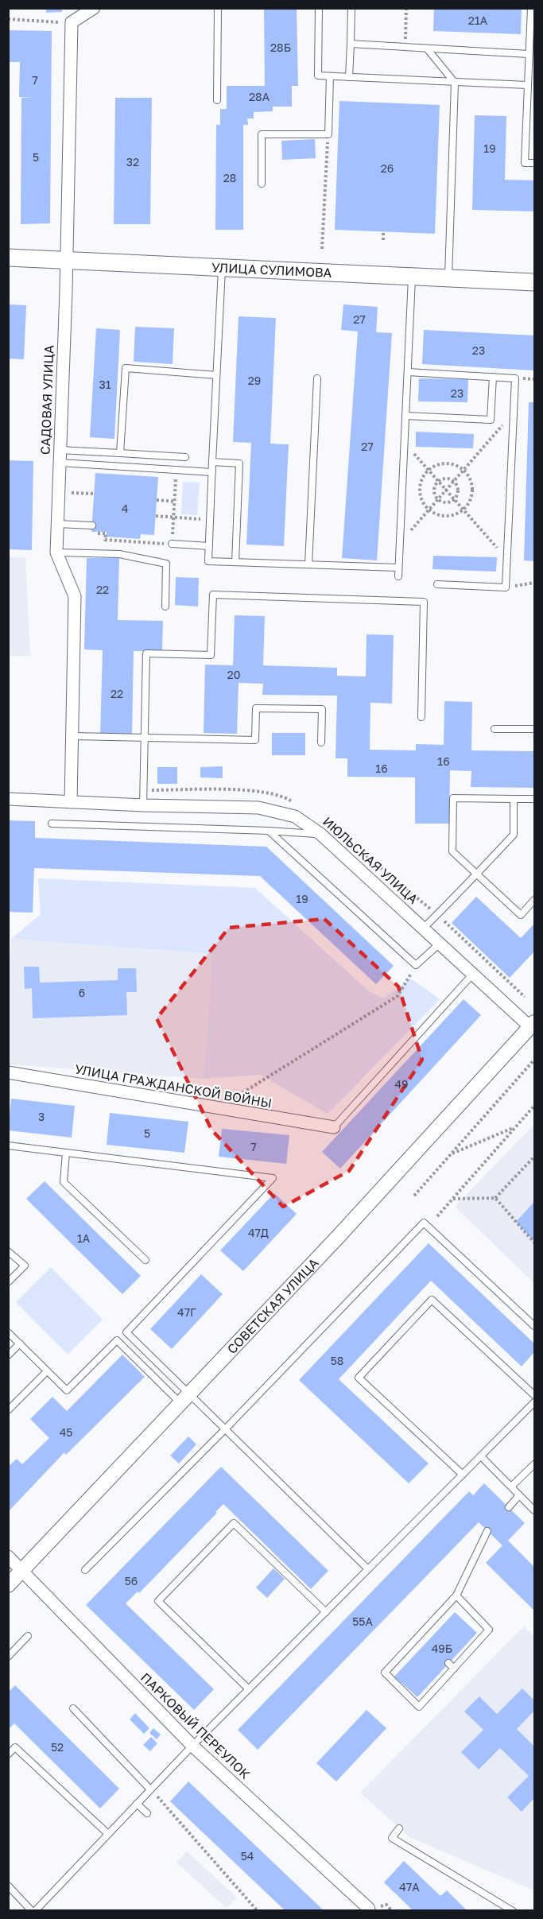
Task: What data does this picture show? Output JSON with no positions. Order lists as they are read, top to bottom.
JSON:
{
  "streets": {
    "main road": ["УЛИЦА СУЛИМОВА"],
    "street": [
      "САДОВАЯ УЛИЦА",
      "ИЮЛЬСКАЯ УЛИЦА",
      "УЛИЦА ГРАЖДАНСКОЙ ВОЙНЫ",
      "СОВЕТСКАЯ УЛИЦА",
      "ПАРКОВЫЙ ПЕРЕУЛОК"
    ]
  },
  "crossings": [
    ["УЛИЦА СУЛИМОВА", "САДОВАЯ УЛИЦА"],
    ["САДОВАЯ УЛИЦА", "ИЮЛЬСКАЯ УЛИЦА"],
    ["ИЮЛЬСКАЯ УЛИЦА", "СОВЕТСКАЯ УЛИЦА"],
    ["СОВЕТСКАЯ УЛИЦА", "ПАРКОВЫЙ ПЕРЕУЛОК"]
  ],
  "house_numbers": [
    "21А",
    "28Б",
    "7",
    "28А",
    "19",
    "5",
    "32",
    "26",
    "28",
    "27",
    "23",
    "29",
    "31",
    "23",
    "27",
    "4",
    "22",
    "20",
    "22",
    "16",
    "16",
    "19",
    "6",
    "49",
    "3",
    "5",
    "7",
    "47Д",
    "1А",
    "47Г",
    "58",
    "45",
    "56",
    "55А",
    "49Б",
    "52",
    "54",
    "47А"
  ]
}
